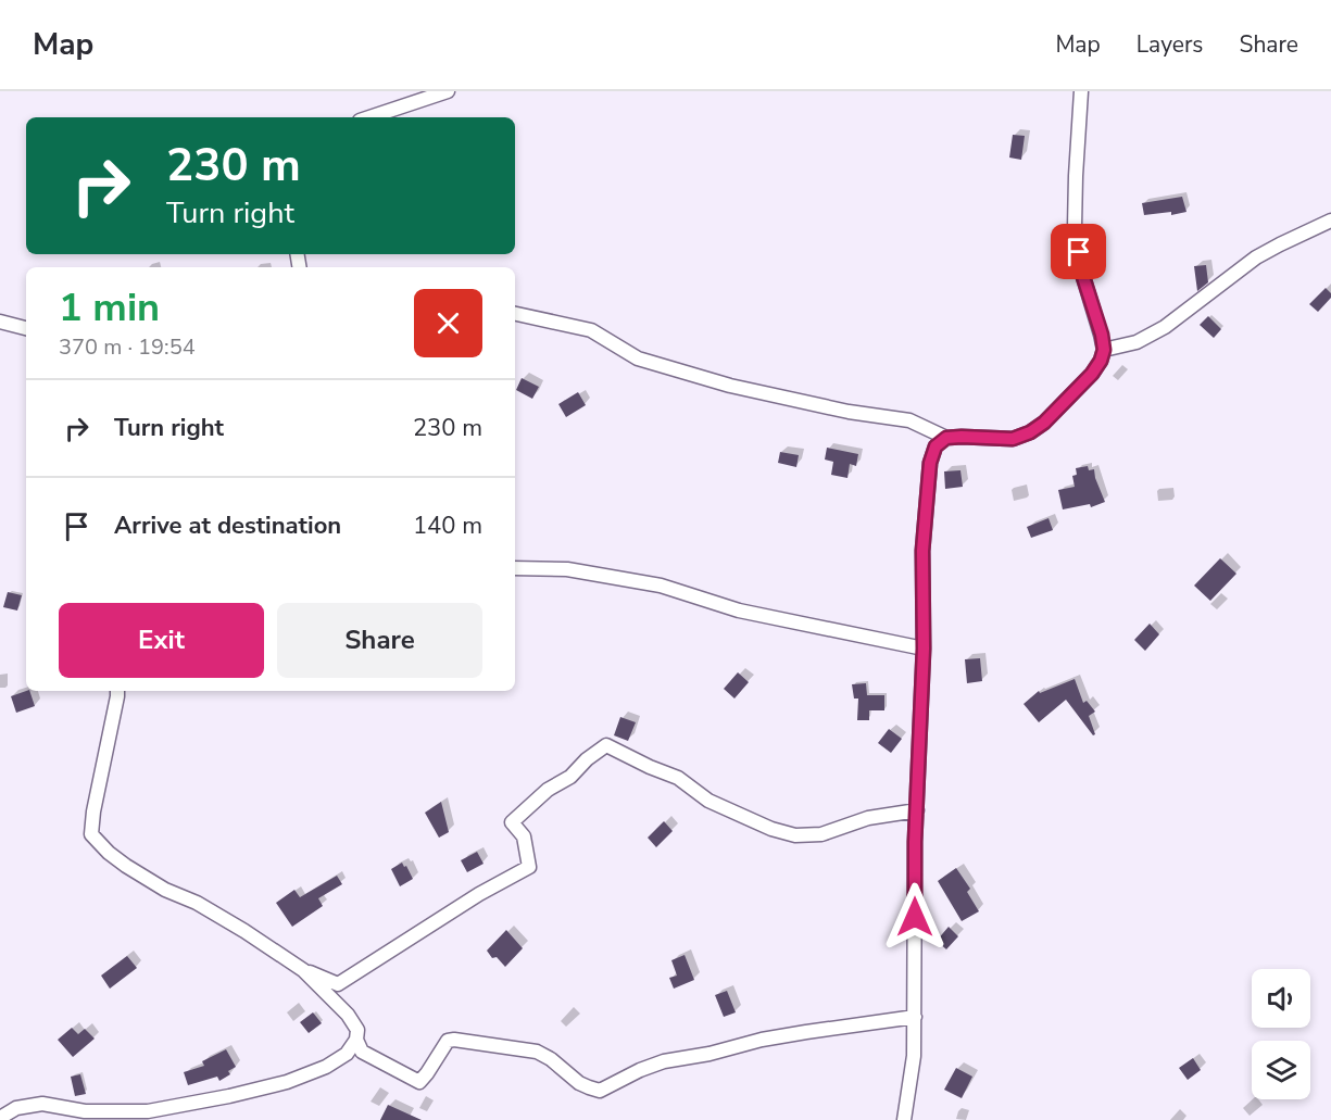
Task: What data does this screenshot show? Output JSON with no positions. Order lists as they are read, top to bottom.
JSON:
{
  "page": {
    "header": "Map",
    "nav": ["Map", "Layers", "Share"],
    "turn": ["230 m", "Turn right"],
    "heading": ["1 min", "370 m · 19:54"],
    "list": [
      {
        "name": "Turn right",
        "value": "230 m"
      },
      {
        "name": "Arrive at destination",
        "value": "140 m"
      }
    ],
    "buttons": ["Exit", "Share"]
  }
}
